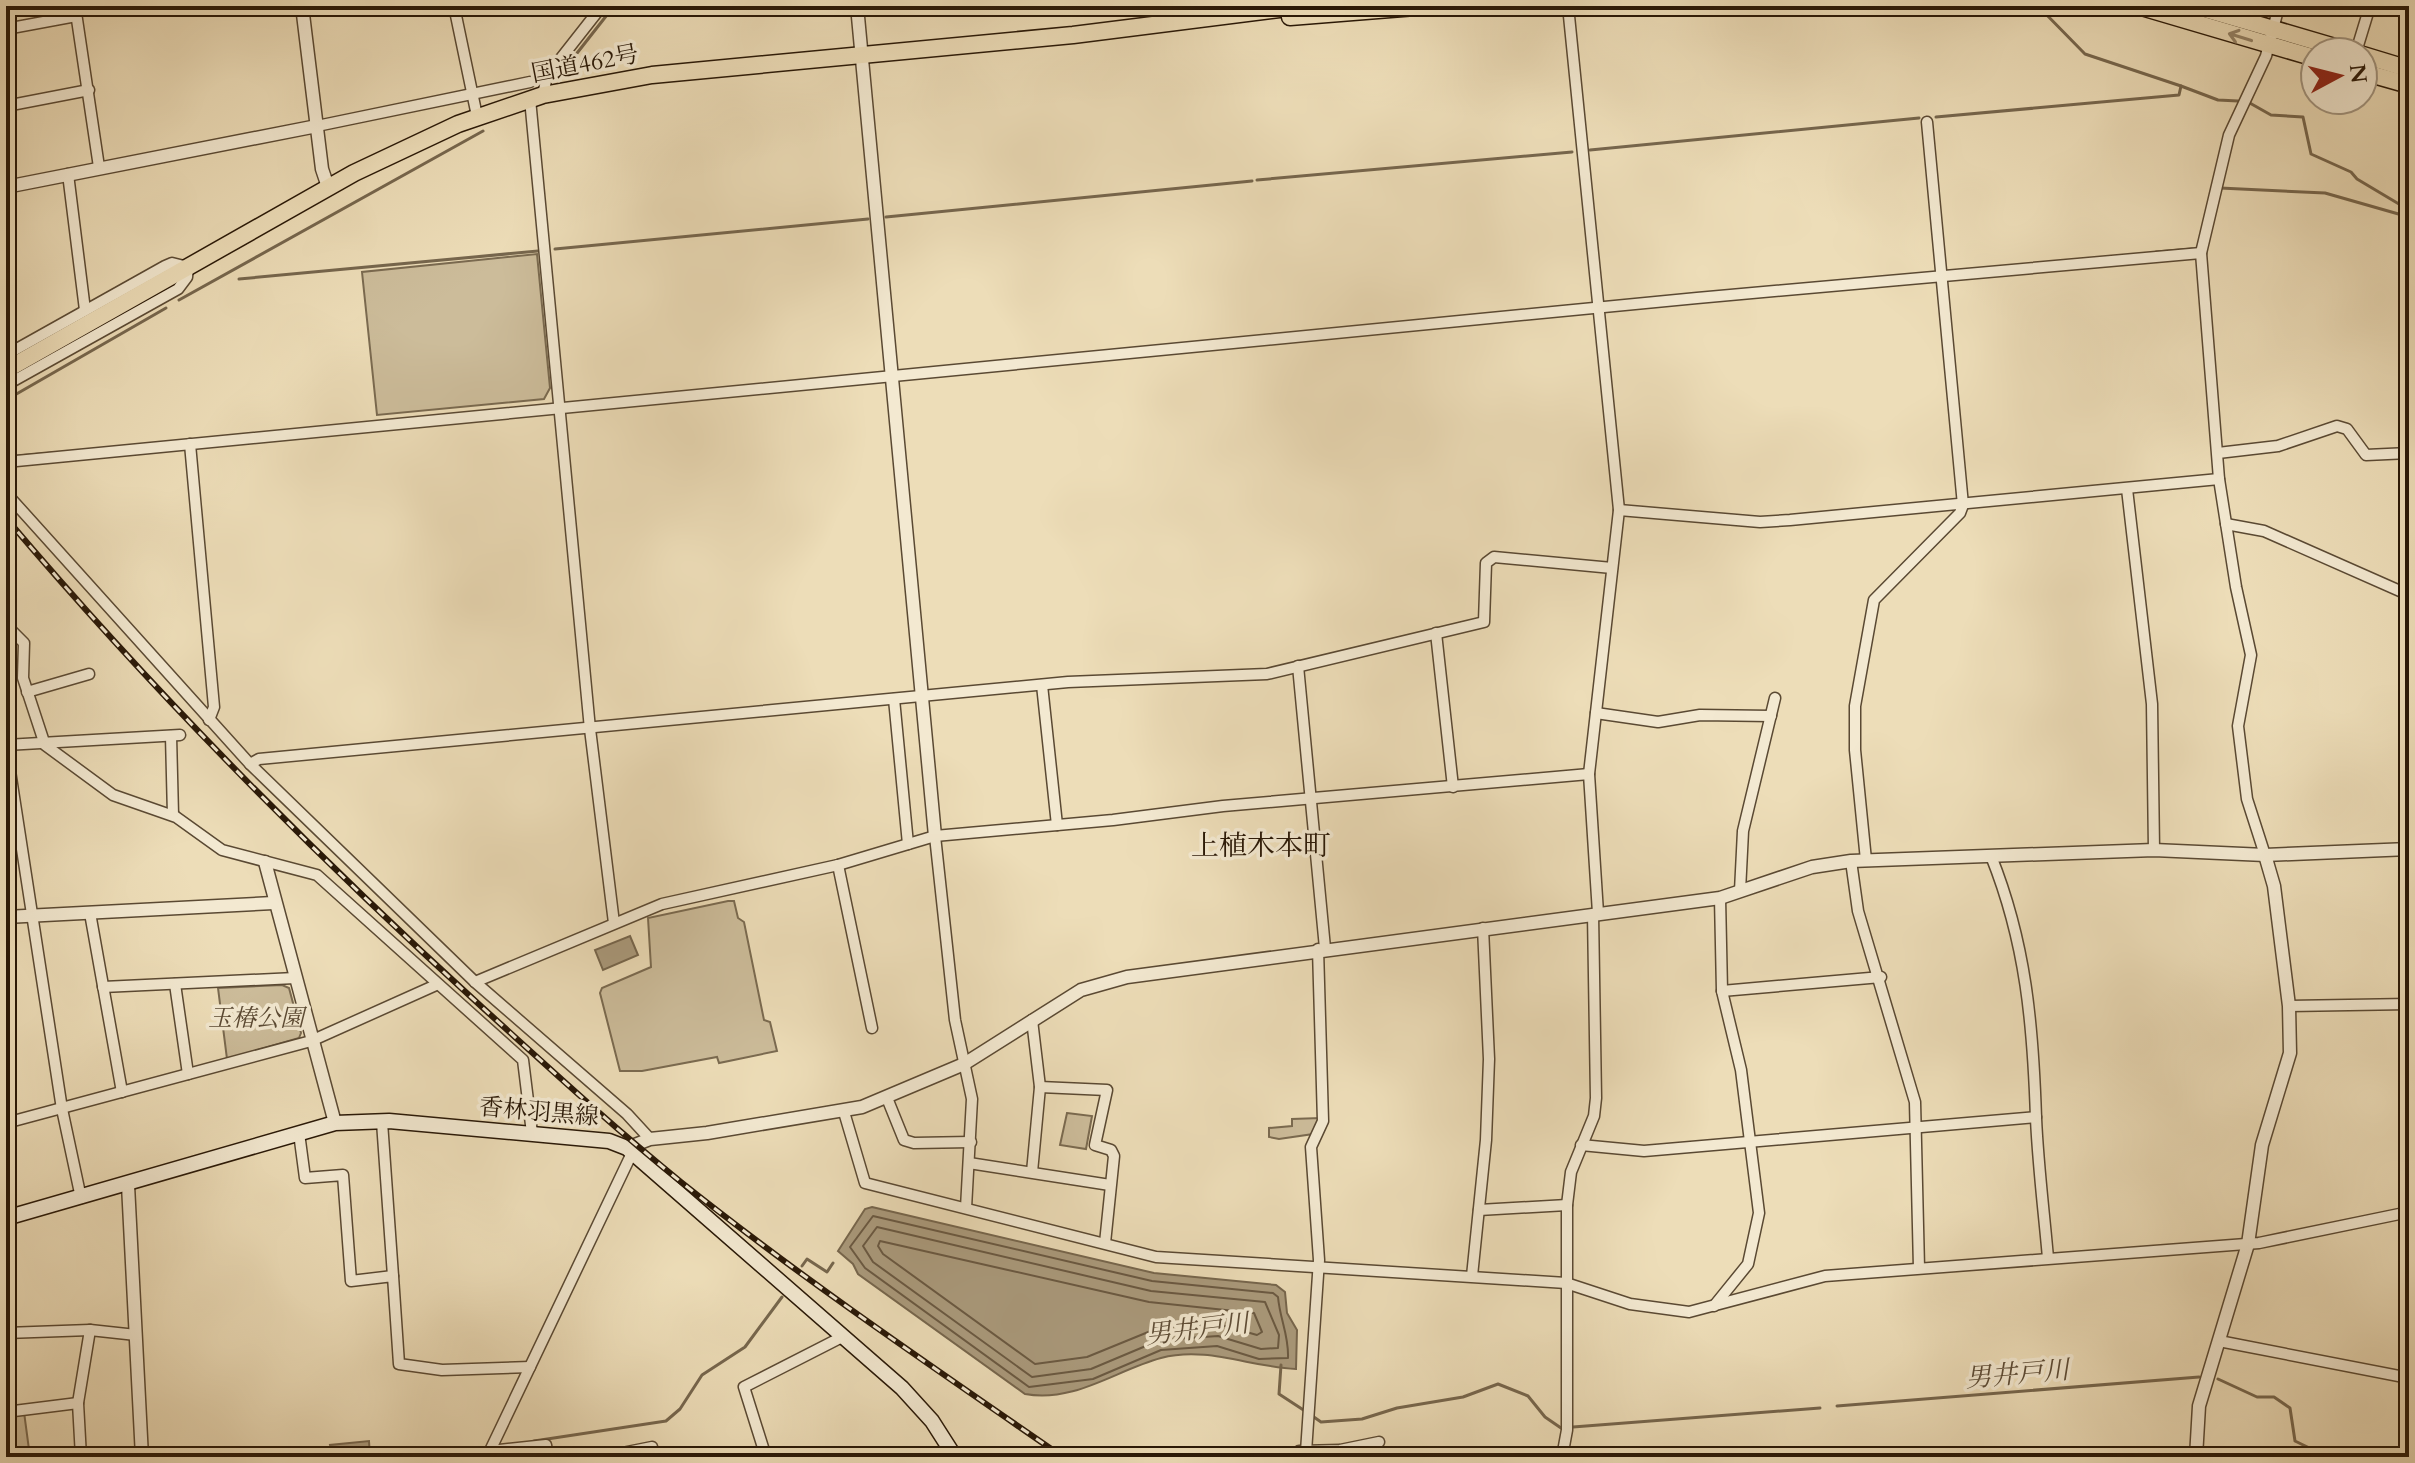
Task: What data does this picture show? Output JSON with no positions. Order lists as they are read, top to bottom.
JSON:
{
  "streets": {
    "highway": ["国道462号"],
    "main road": ["香林羽黒線"]
  },
  "districts": ["上植木本町"],
  "water": ["男井戸川"],
  "parks": ["玉椿公園"],
  "north": "right"
}
